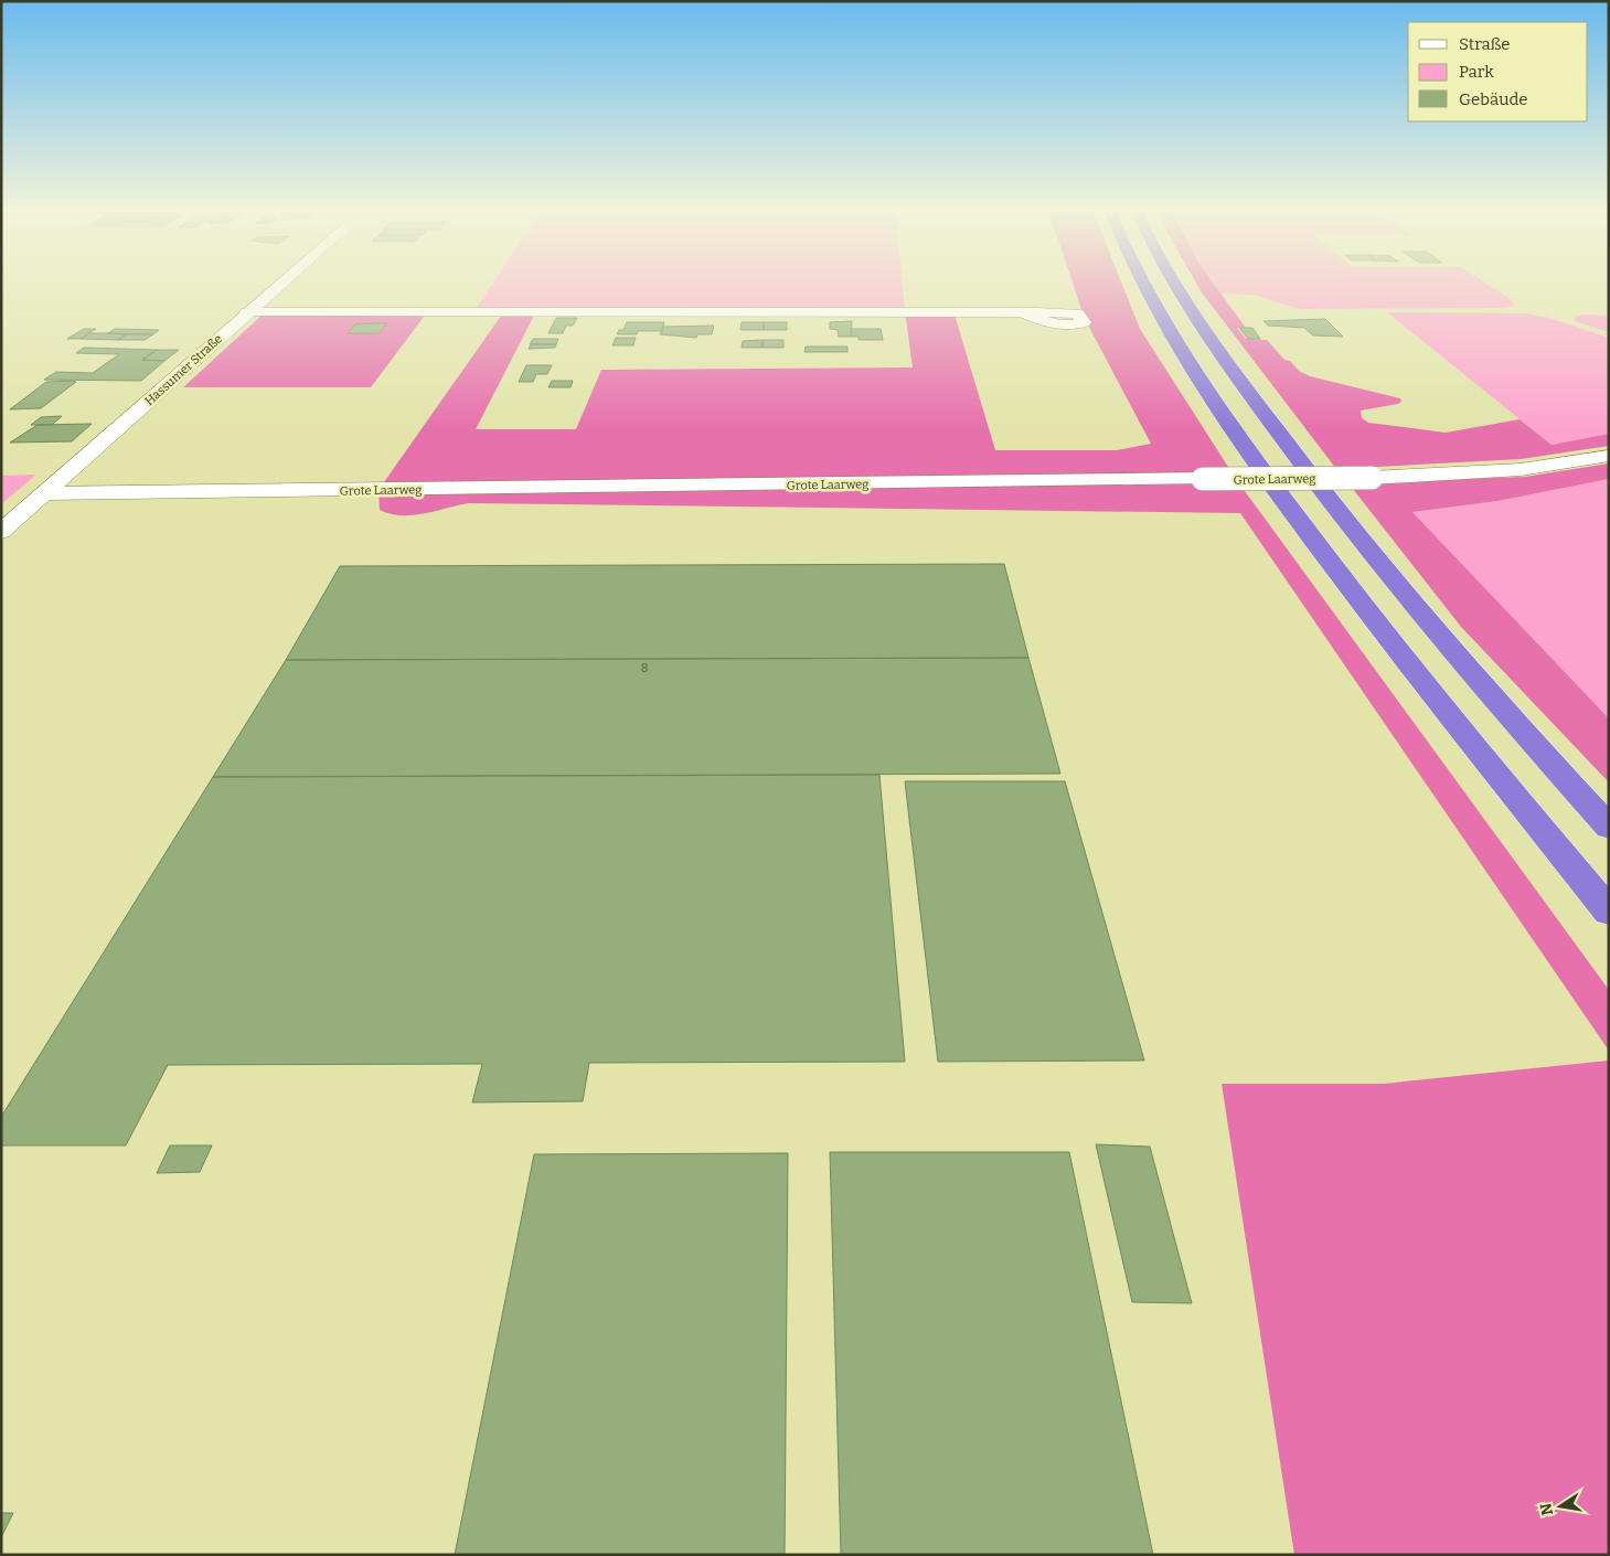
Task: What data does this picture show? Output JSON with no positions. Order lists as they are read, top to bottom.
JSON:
{
  "streets": {
    "street": ["Hassumer Straße", "Grote Laarweg"]
  },
  "crossings": [
    ["Hassumer Straße", "Grote Laarweg"]
  ],
  "house_numbers": ["8"],
  "legend": ["Straße", "Park", "Gebäude"],
  "north": "left"
}
